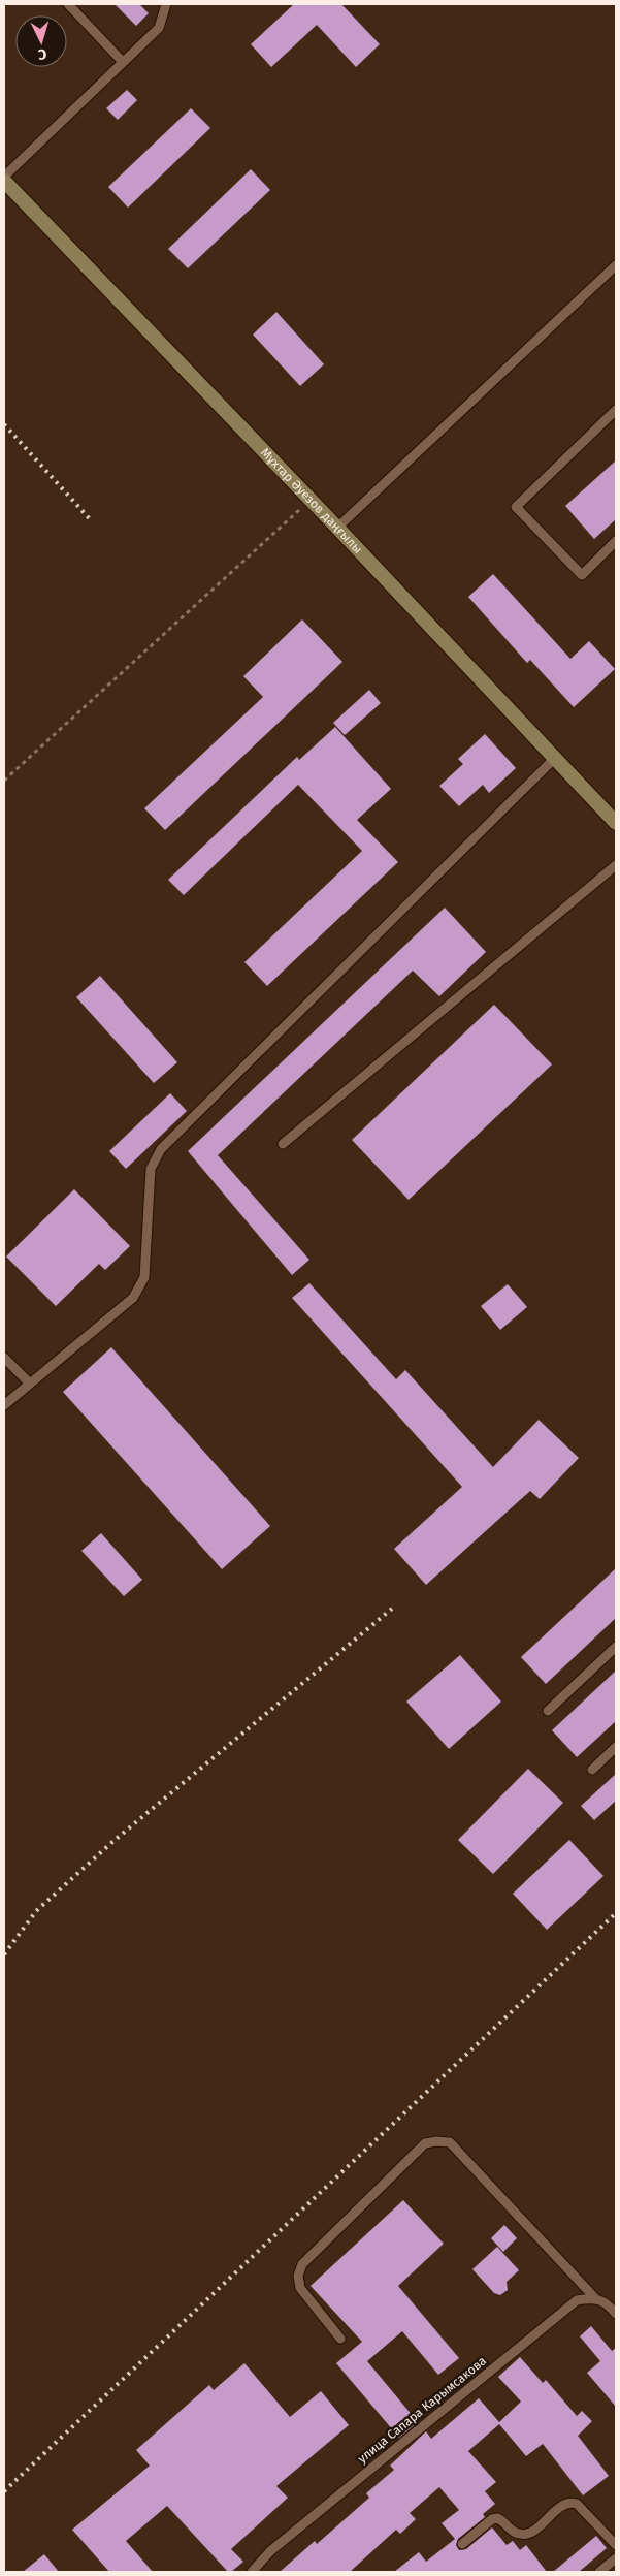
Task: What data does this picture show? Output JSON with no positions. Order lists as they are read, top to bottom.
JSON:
{
  "streets": {
    "main road": ["Мұхтар Әуезов даңғылы"],
    "lane": ["улица Сапара Карымсакова"]
  },
  "north": "bottom"
}
